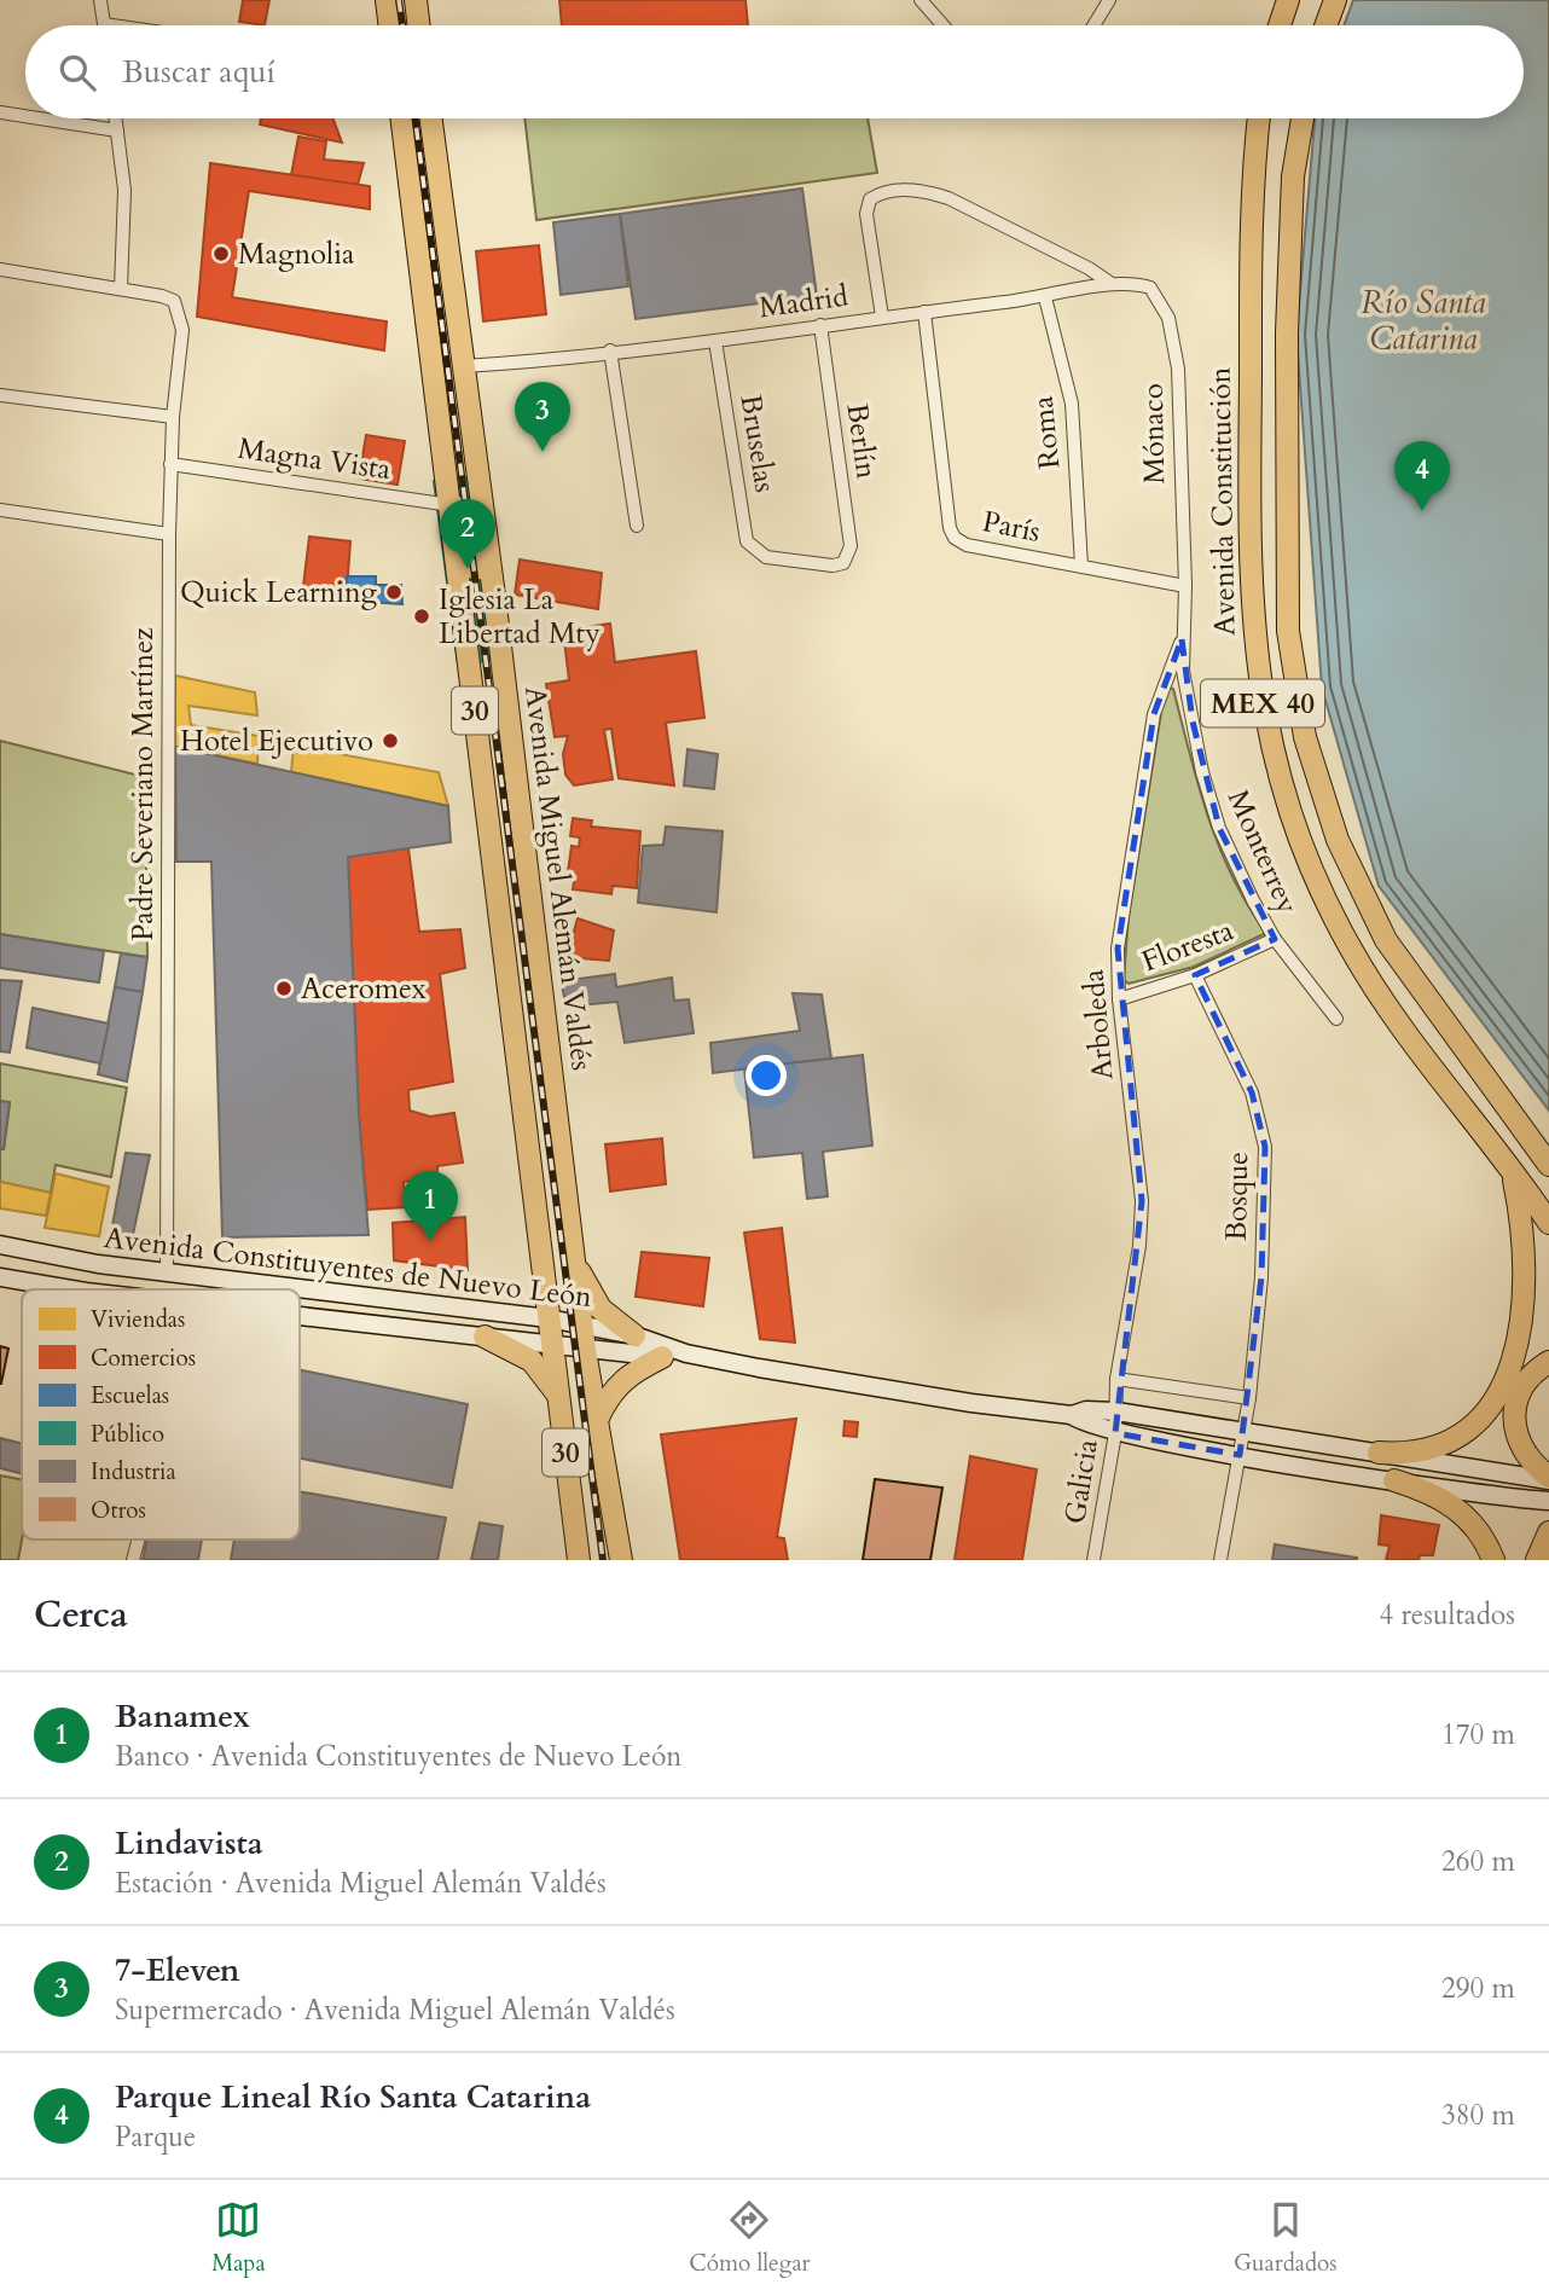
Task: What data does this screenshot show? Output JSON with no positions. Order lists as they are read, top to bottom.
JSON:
{
  "streets": {
    "highway": [
      "Avenida Constitución",
      "MEX 40",
      "30",
      "Avenida Miguel Alemán Valdés"
    ],
    "main road": ["Avenida Constituyentes de Nuevo León"],
    "street": [
      "Madrid",
      "Roma",
      "Mónaco",
      "Berlín",
      "Bruselas",
      "Magna Vista",
      "París",
      "Padre Severiano Martínez",
      "Monterrey",
      "Floresta",
      "Arboleda",
      "Bosque",
      "Galicia"
    ]
  },
  "crossings": [
    ["Madrid", "Roma"],
    ["Madrid", "Mónaco"],
    ["Madrid", "Berlín"],
    ["Madrid", "Bruselas"],
    ["Madrid", "París"],
    ["Madrid", "Avenida Miguel Alemán Valdés"],
    ["Roma", "París"],
    ["Mónaco", "París"],
    ["Mónaco", "Monterrey"],
    ["Berlín", "Bruselas"],
    ["Magna Vista", "Padre Severiano Martínez"],
    ["Magna Vista", "Avenida Miguel Alemán Valdés"],
    ["París", "Monterrey"],
    ["Padre Severiano Martínez", "Avenida Constituyentes de Nuevo León"],
    ["Monterrey", "Floresta"],
    ["Monterrey", "Arboleda"],
    ["Avenida Miguel Alemán Valdés", "Avenida Constituyentes de Nuevo León"],
    ["Floresta", "Arboleda"],
    ["Floresta", "Bosque"],
    ["Arboleda", "Avenida Constituyentes de Nuevo León"],
    ["Arboleda", "Galicia"],
    ["Bosque", "Avenida Constituyentes de Nuevo León"],
    ["Avenida Constituyentes de Nuevo León", "Galicia"]
  ],
  "water": ["Río Santa Catarina"],
  "places": [
    "Magnolia",
    "Quick Learning",
    "Iglesia La Libertad Mty",
    "Hotel Ejecutivo",
    "Aceromex"
  ],
  "legend": [
    "Viviendas",
    "Comercios",
    "Escuelas",
    "Público",
    "Industria",
    "Otros"
  ],
  "page": {
    "search": "Buscar aquí",
    "pins": [
      "3",
      "4",
      "2",
      "1"
    ],
    "heading": ["Cerca", "4 resultados"],
    "list": [
      {
        "mark": "1",
        "name": "Banamex",
        "note": "Banco · Avenida Constituyentes de Nuevo León",
        "value": "170 m"
      },
      {
        "mark": "2",
        "name": "Lindavista",
        "note": "Estación · Avenida Miguel Alemán Valdés",
        "value": "260 m"
      },
      {
        "mark": "3",
        "name": "7-Eleven",
        "note": "Supermercado · Avenida Miguel Alemán Valdés",
        "value": "290 m"
      },
      {
        "mark": "4",
        "name": "Parque Lineal Río Santa Catarina",
        "note": "Parque",
        "value": "380 m"
      }
    ],
    "nav": ["Mapa", "Cómo llegar", "Guardados"]
  }
}
